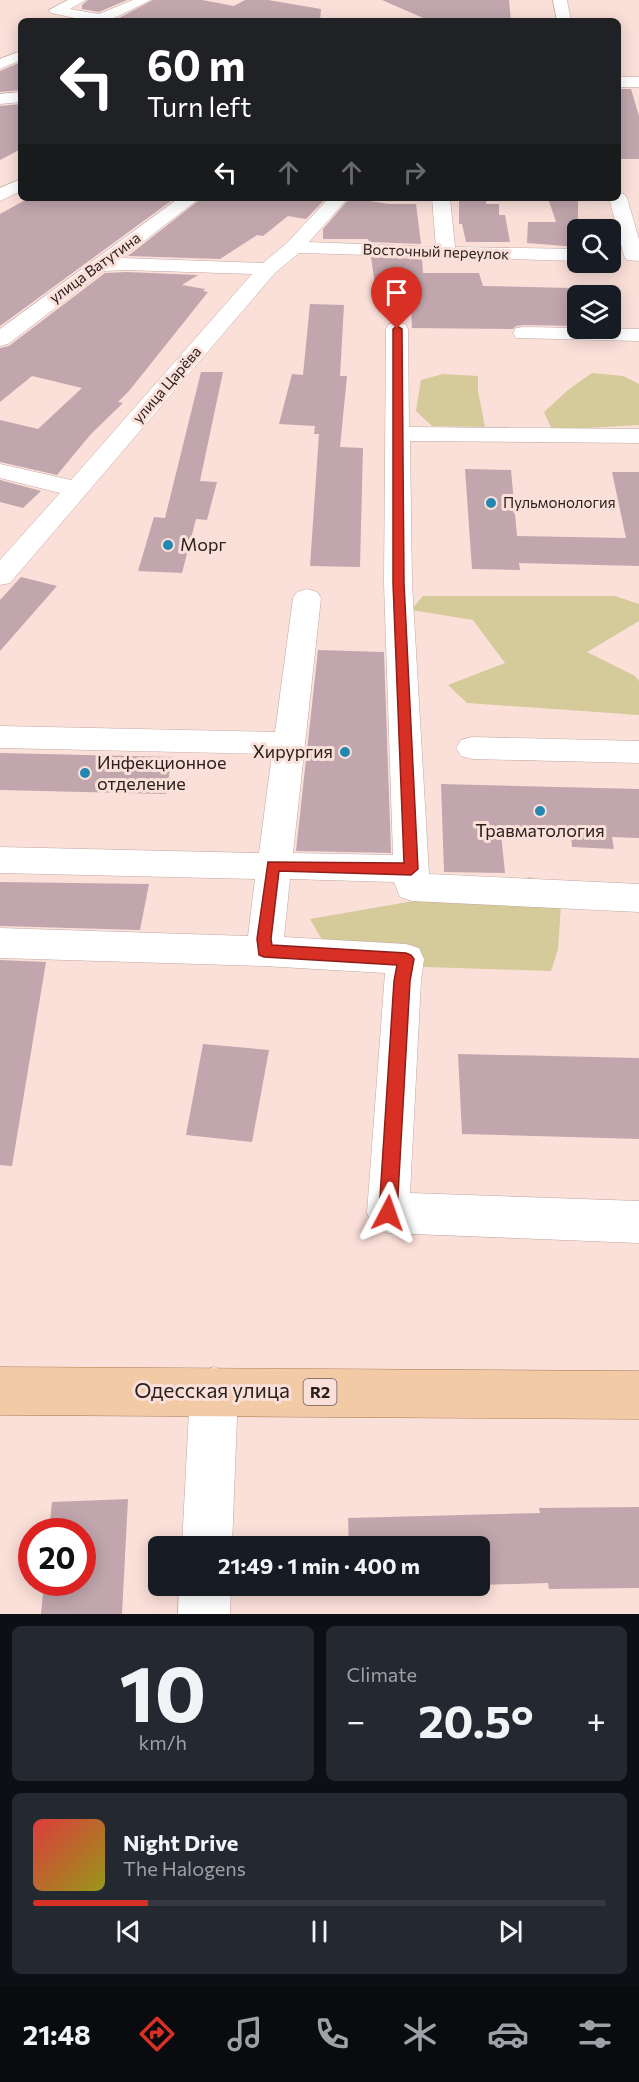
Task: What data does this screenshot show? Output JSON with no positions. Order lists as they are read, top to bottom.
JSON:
{
  "streets": {
    "main road": ["Одесская улица", "R2"],
    "street": ["Восточный переулок", "улица Ватутина", "улица Царёва"]
  },
  "crossings": [
    ["Восточный переулок", "улица Царёва"]
  ],
  "places": [
    "Пульмонология",
    "Морг",
    "Хирургия",
    "Инфекционное отделение",
    "Травматология"
  ],
  "page": {
    "turn": ["60 m", "Turn left"],
    "limit": "20",
    "trip": "21:49 · 1 min · 400 m",
    "tile": [
      ["10", "km/h"],
      "Climate"
    ],
    "heat": ["−", "20.5°", "+"],
    "song": ["Night Drive", "The Halogens"],
    "tabs": "21:48"
  }
}
